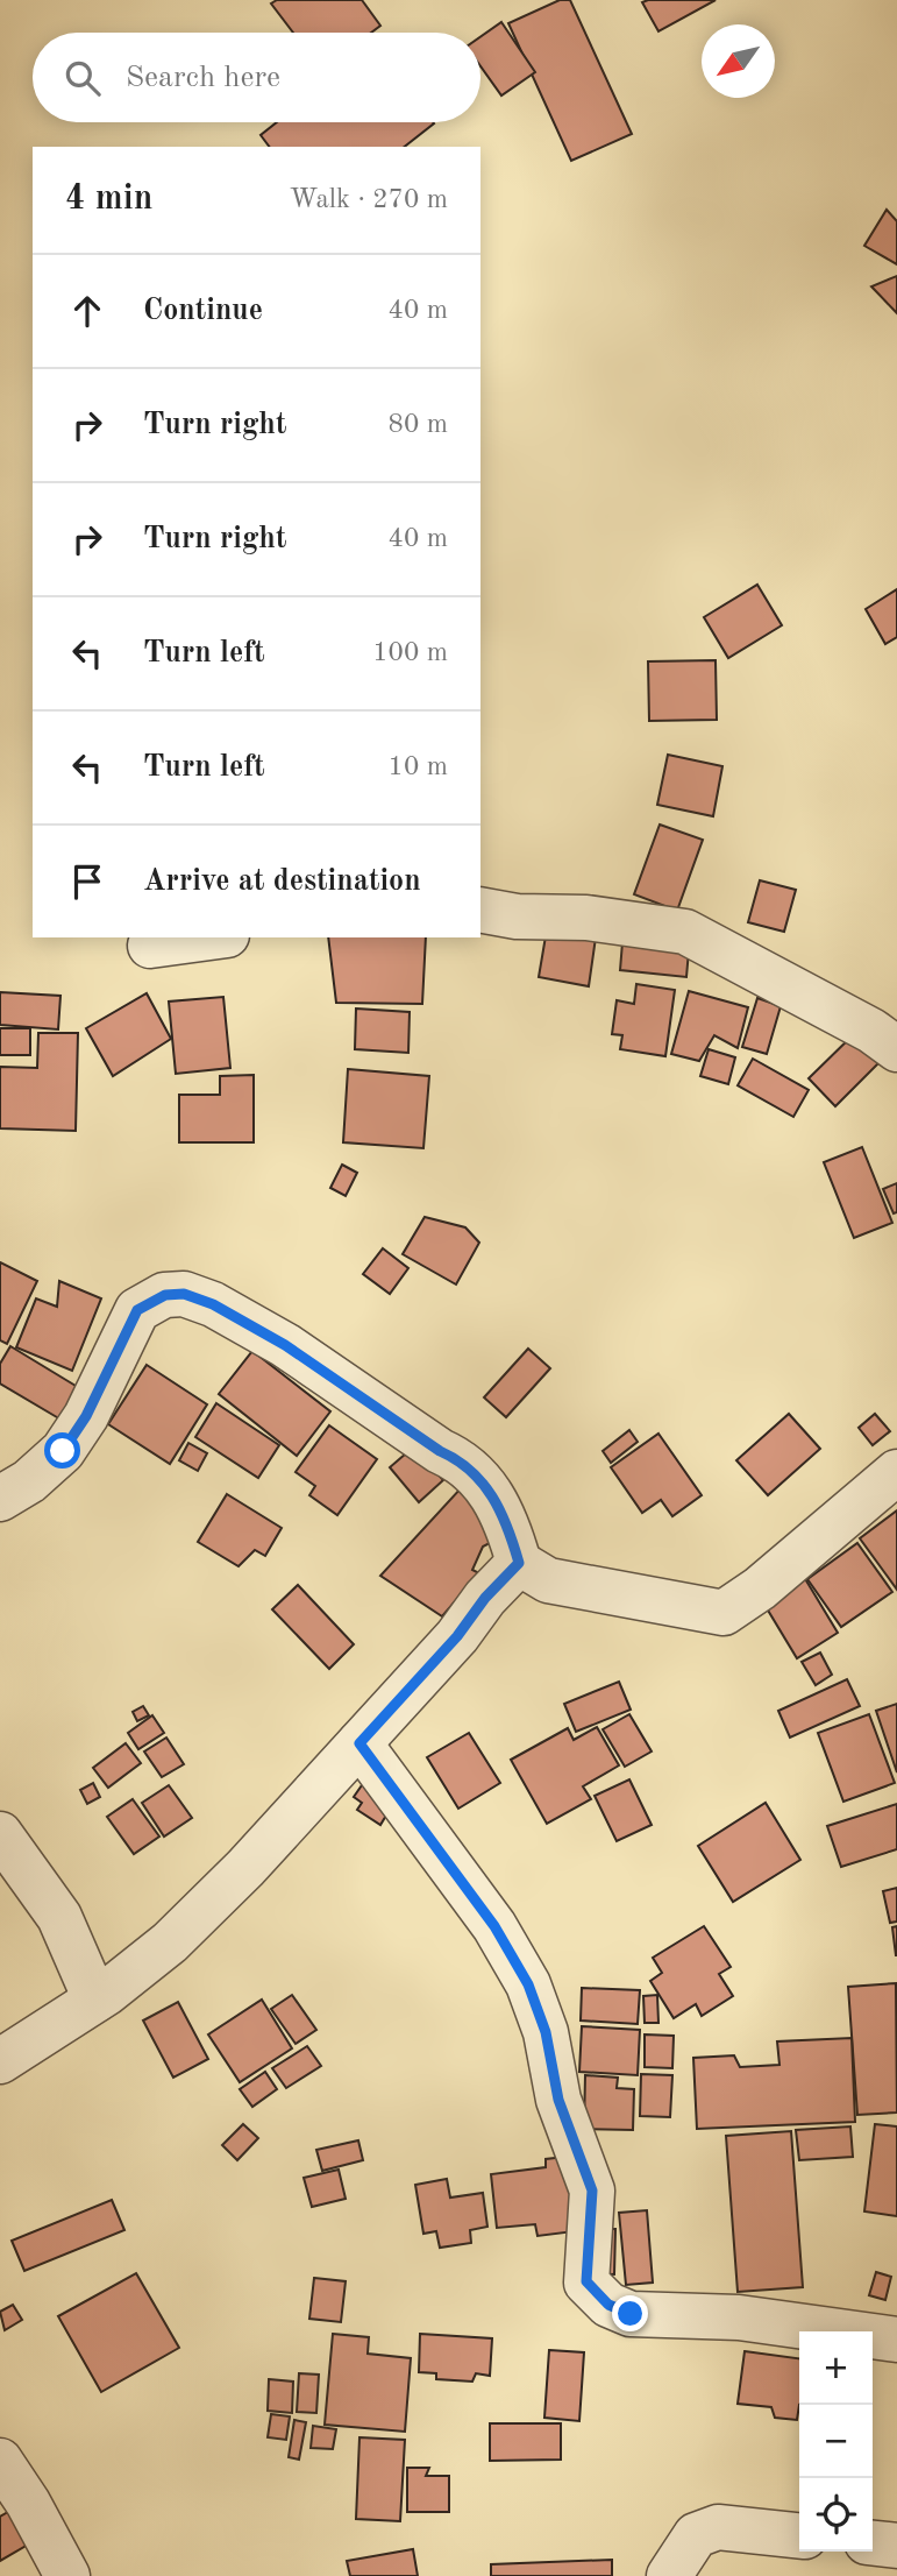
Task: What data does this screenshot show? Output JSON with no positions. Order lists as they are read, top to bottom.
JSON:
{
  "north": "bottom left",
  "page": {
    "search": "Search here",
    "heading": ["4 min", "Walk · 270 m"],
    "list": [
      ["Continue", "40 m"],
      ["Turn right", "80 m"],
      ["Turn right", "40 m"],
      ["Turn left", "100 m"],
      ["Turn left", "10 m"],
      "Arrive at destination"
    ],
    "map_buttons": ["+", "−"]
  }
}
